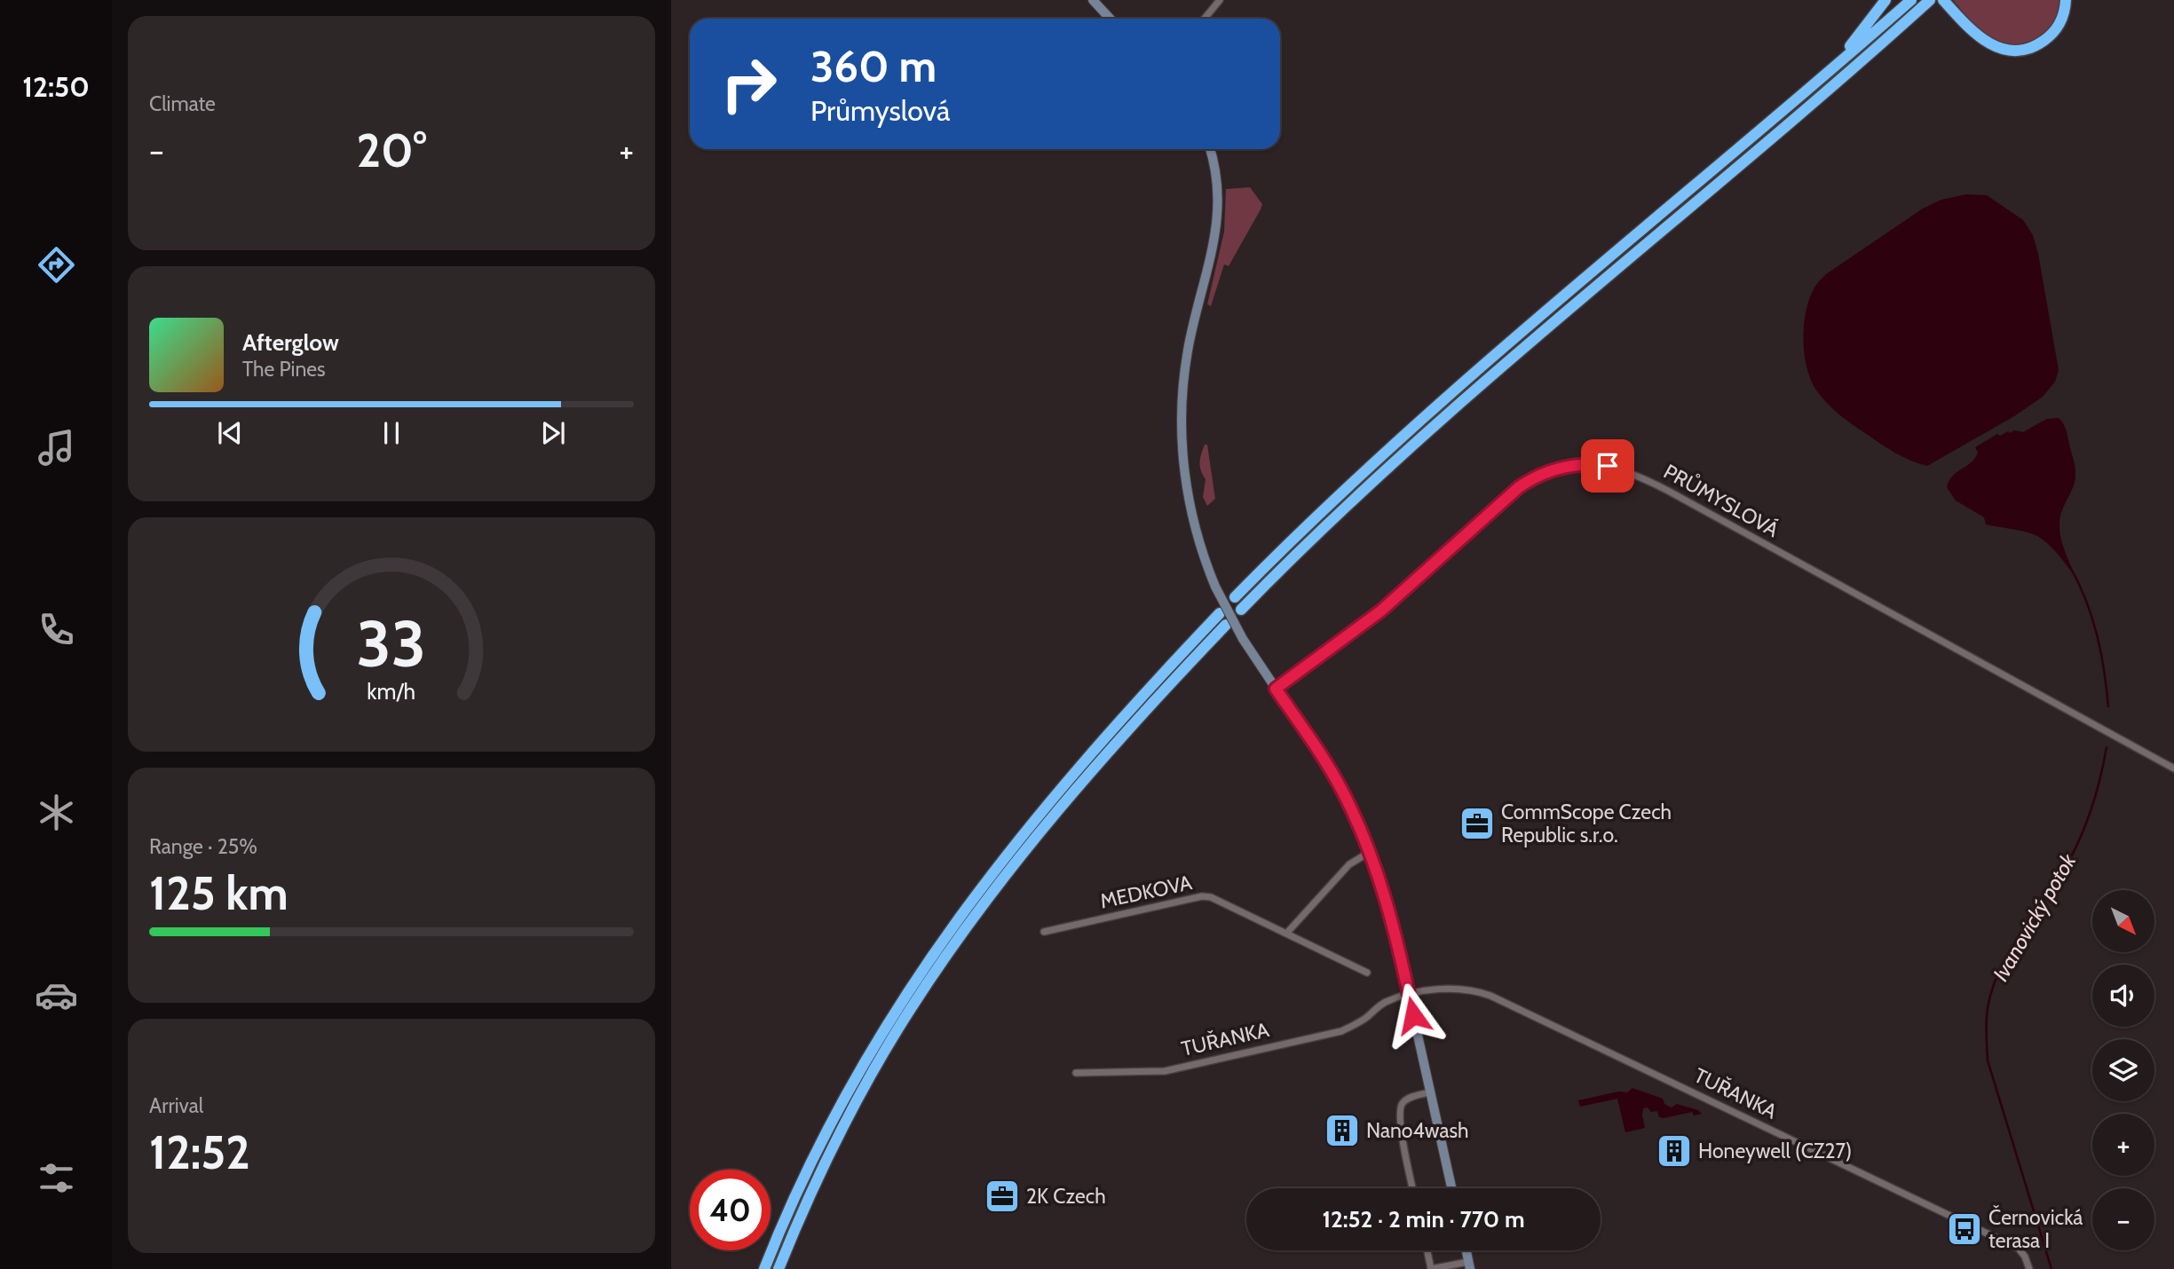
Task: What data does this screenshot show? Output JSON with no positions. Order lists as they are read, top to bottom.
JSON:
{
  "streets": {
    "street": ["PRŮMYSLOVÁ", "MEDKOVA", "TUŘANKA"]
  },
  "water": ["Ivanovický potok"],
  "places": {
    "office": ["CommScope Czech Republic s.r.o.", "2K Czech"],
    "building": ["Nano4wash", "Honeywell (CZ27)"],
    "bus stop": ["Černovická terasa I"]
  },
  "north": "bottom right",
  "page": {
    "tabs": "12:50",
    "tile": [
      "Climate",
      ["Range · 25%", "125 km"],
      ["Arrival", "12:52"]
    ],
    "turn": ["360 m", "Průmyslová"],
    "heat": ["−", "20°", "+"],
    "song": ["Afterglow", "The Pines"],
    "map_buttons": ["+", "−"],
    "limit": "40",
    "trip": "12:52 · 2 min · 770 m",
    "gauge": ["33", "km/h"]
  }
}
